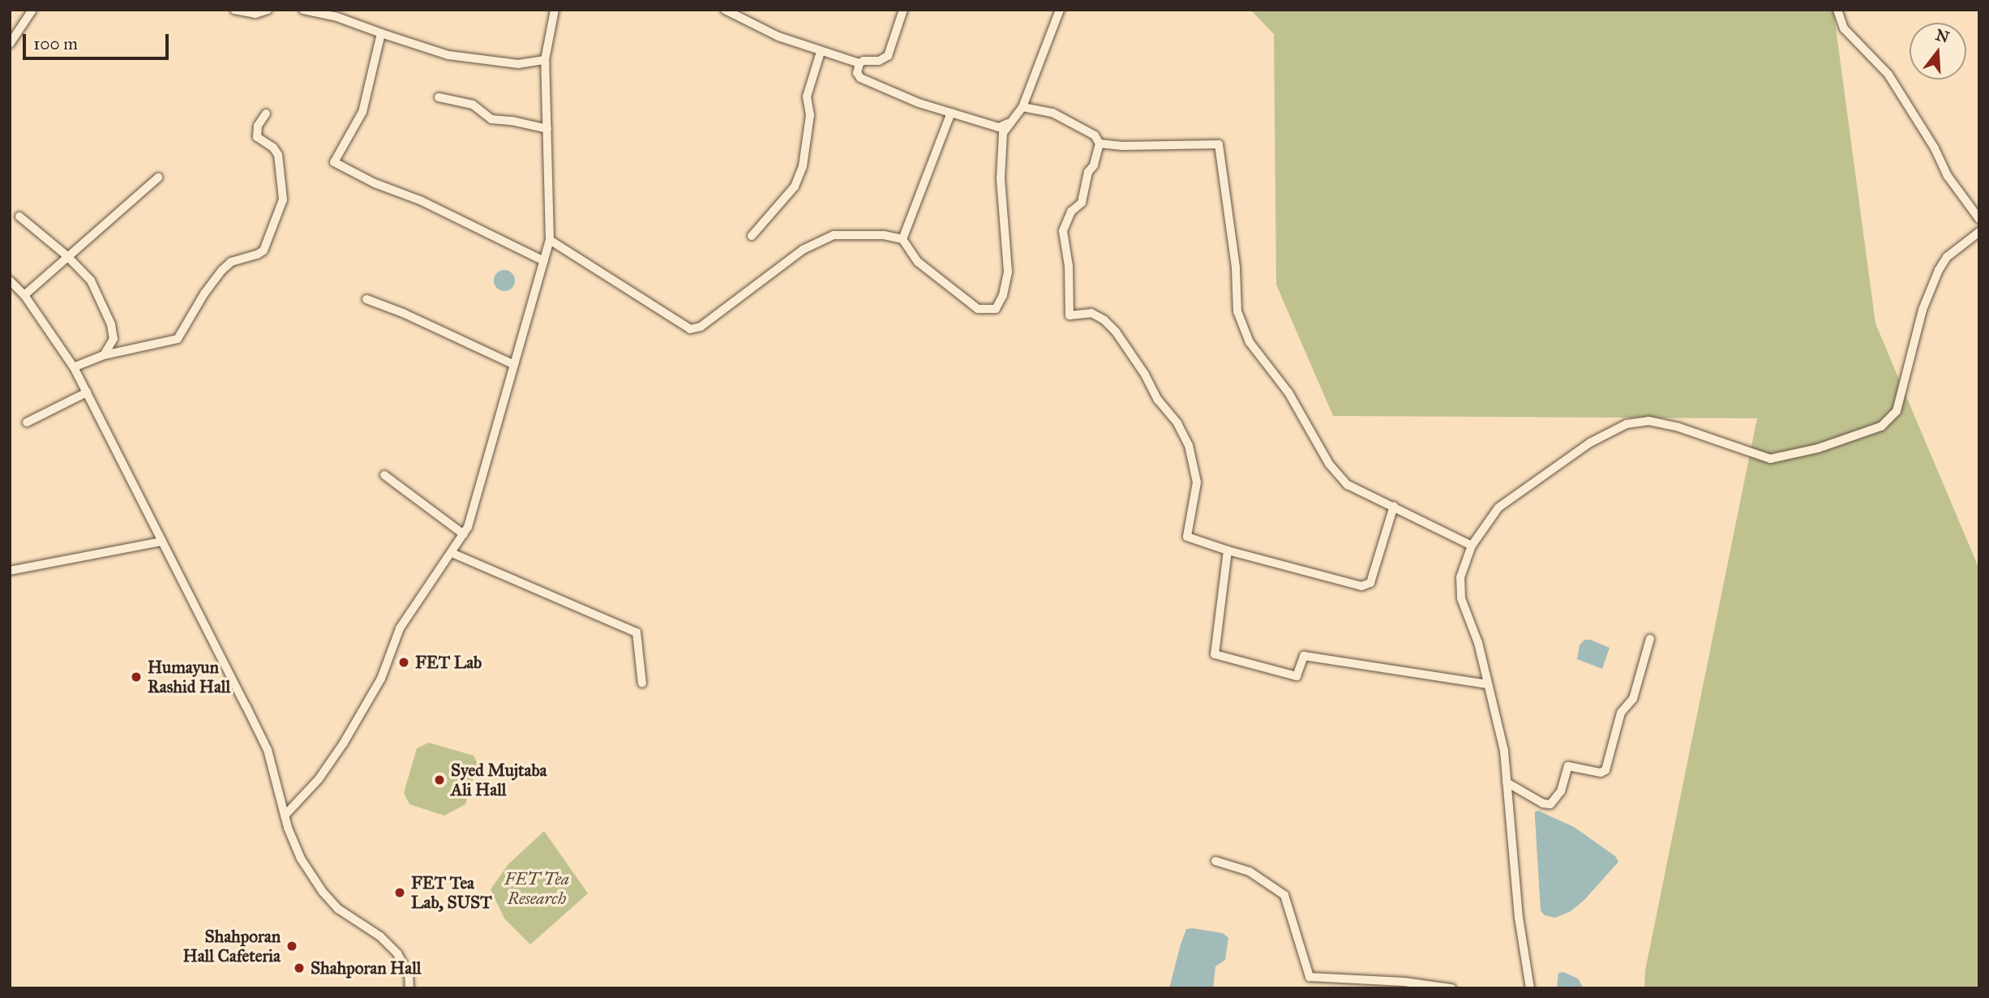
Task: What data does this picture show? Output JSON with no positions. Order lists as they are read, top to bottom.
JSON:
{
  "parks": ["FET Tea Research"],
  "places": [
    "FET Lab",
    "Humayun Rashid Hall",
    "Syed Mujtaba Ali Hall",
    "FET Tea Lab, SUST",
    "Shahporan Hall Cafeteria",
    "Shahporan Hall"
  ],
  "scale_bar": "100 m",
  "north": "top"
}
